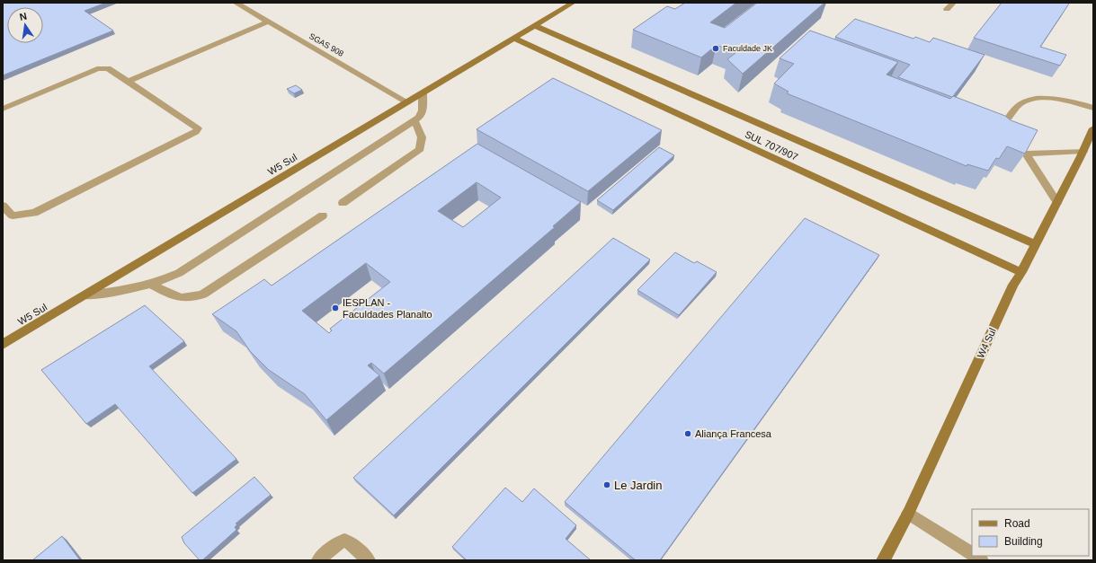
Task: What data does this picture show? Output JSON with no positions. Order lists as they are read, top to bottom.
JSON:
{
  "streets": {
    "main road": ["SUL 707/907", "W5 Sul", "W4 Sul"],
    "lane": ["SGAS 908"]
  },
  "crossings": [
    ["SGAS 908", "W5 Sul"],
    ["SUL 707/907", "W5 Sul"],
    ["SUL 707/907", "W4 Sul"]
  ],
  "places": [
    "Faculdade JK",
    "IESPLAN - Faculdades Planalto",
    "Aliança Francesa",
    "Le Jardin"
  ],
  "legend": ["Road", "Building"],
  "north": "top"
}
